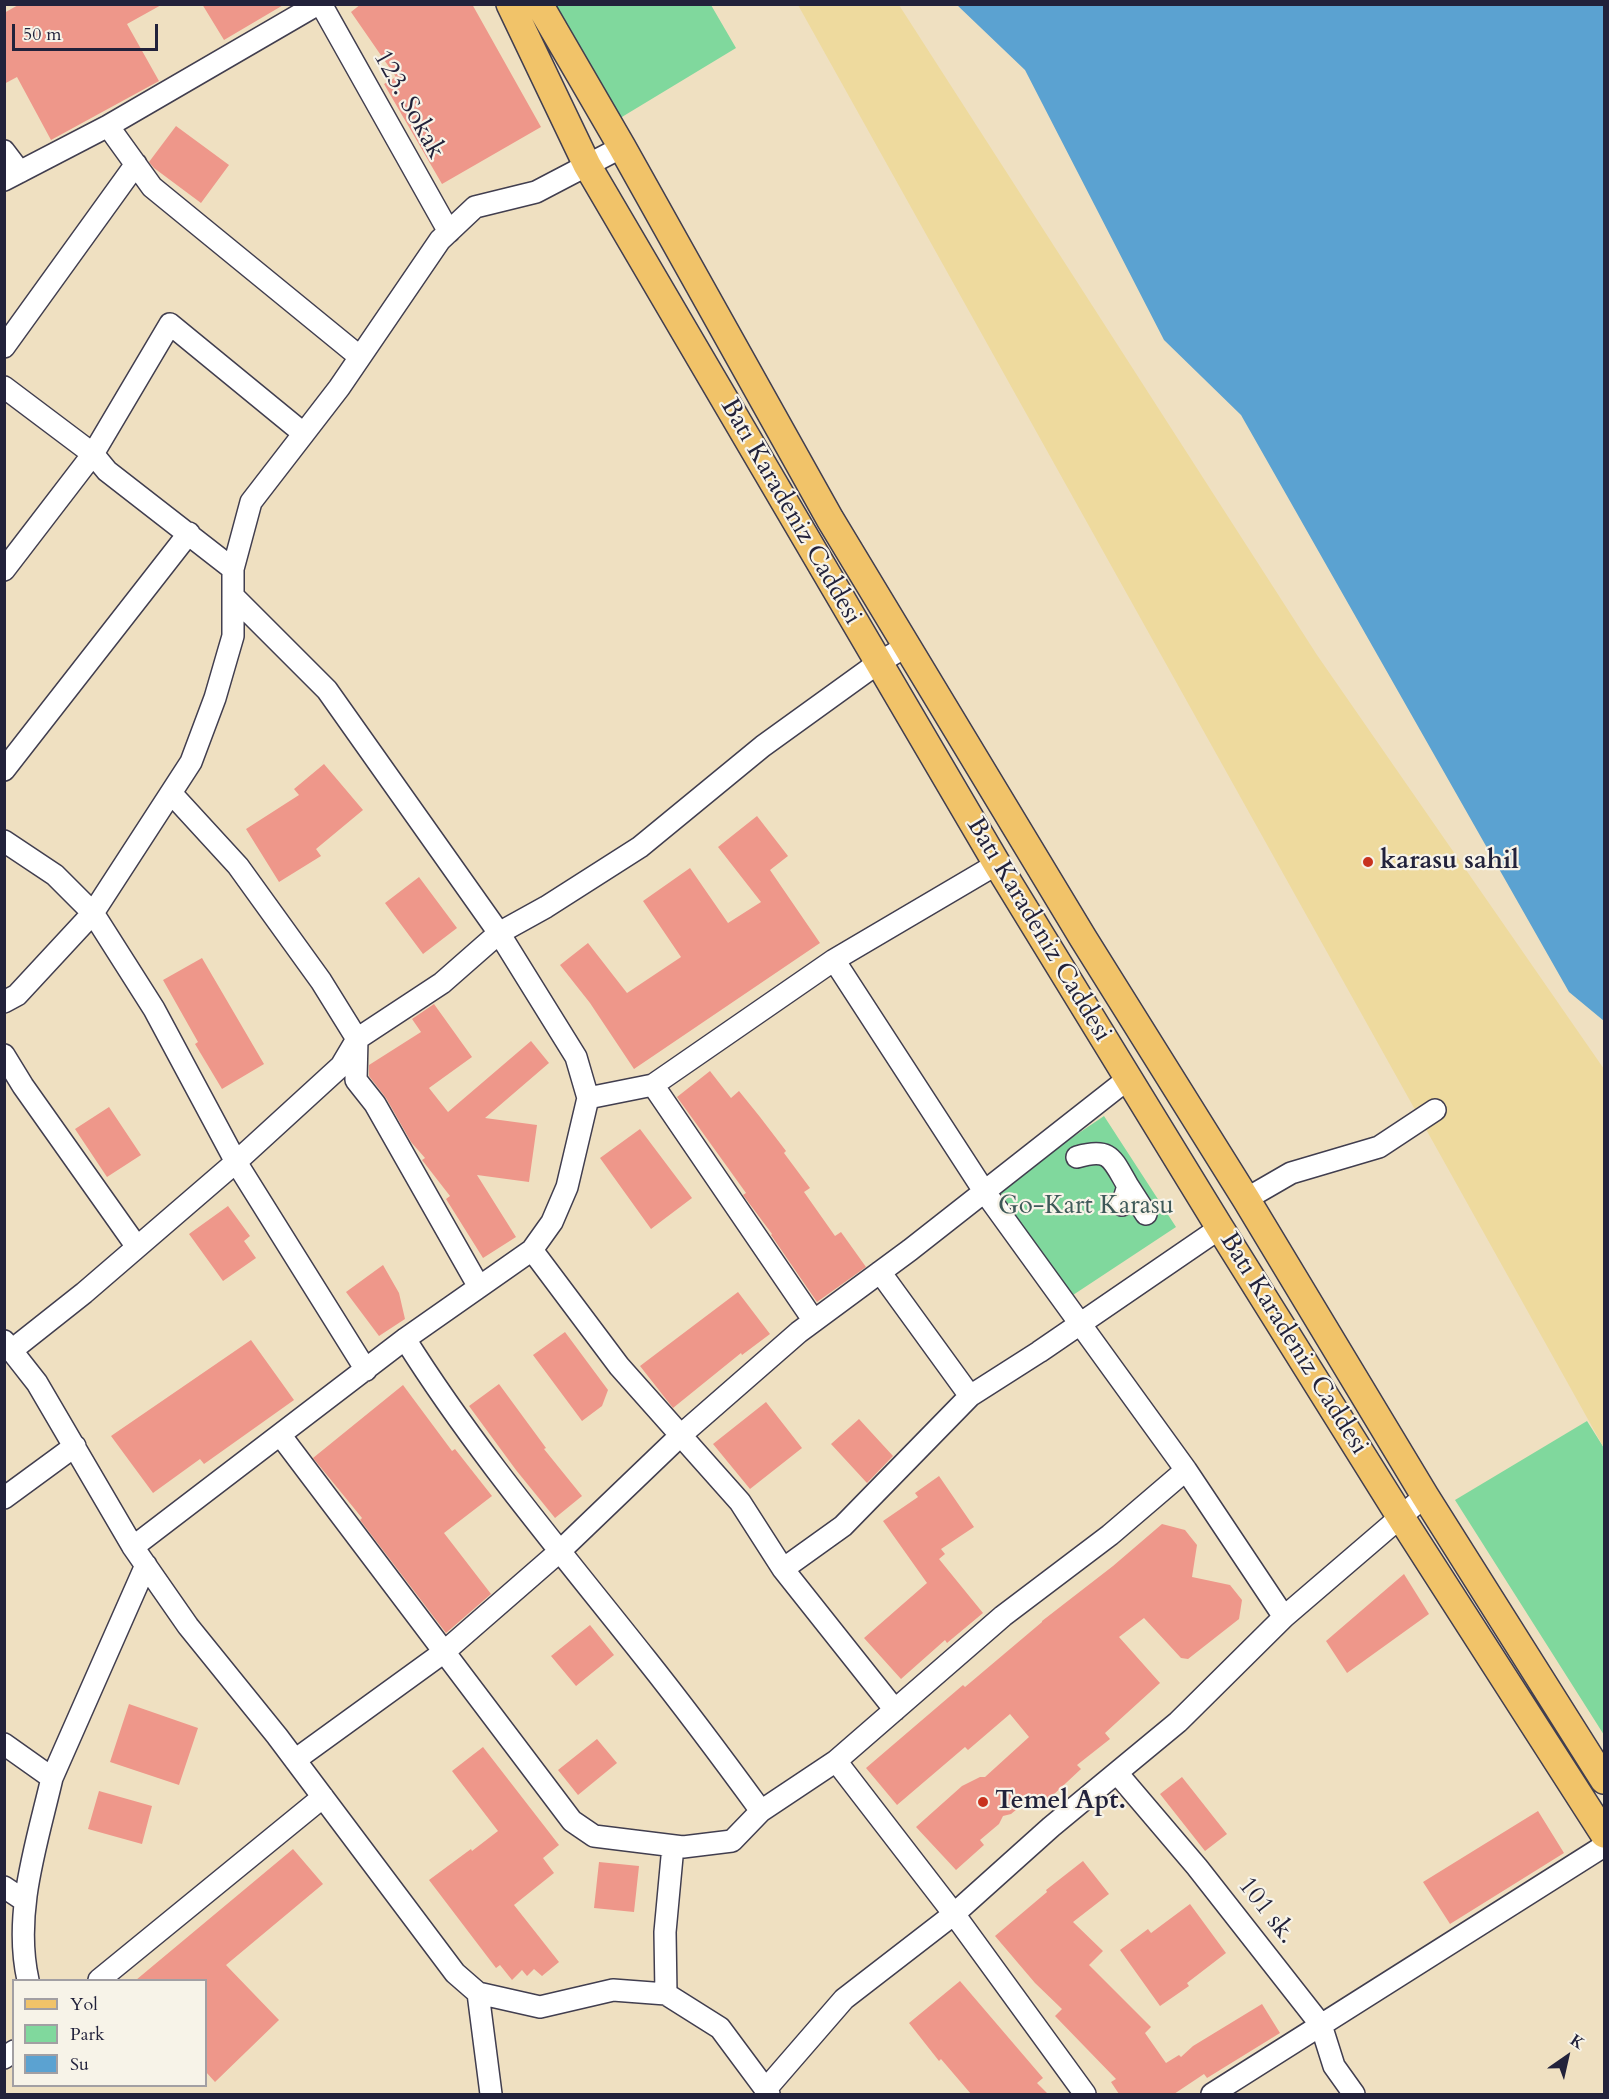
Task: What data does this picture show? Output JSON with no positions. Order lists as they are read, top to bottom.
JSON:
{
  "streets": {
    "main road": ["Batı Karadeniz Caddesi"],
    "street": ["123. Sokak", "101 sk."]
  },
  "parks": ["Go-Kart Karasu"],
  "places": ["karasu sahil", "Temel Apt."],
  "legend": ["Yol", "Park", "Su"],
  "scale_bar": "50 m",
  "north": "top right"
}
